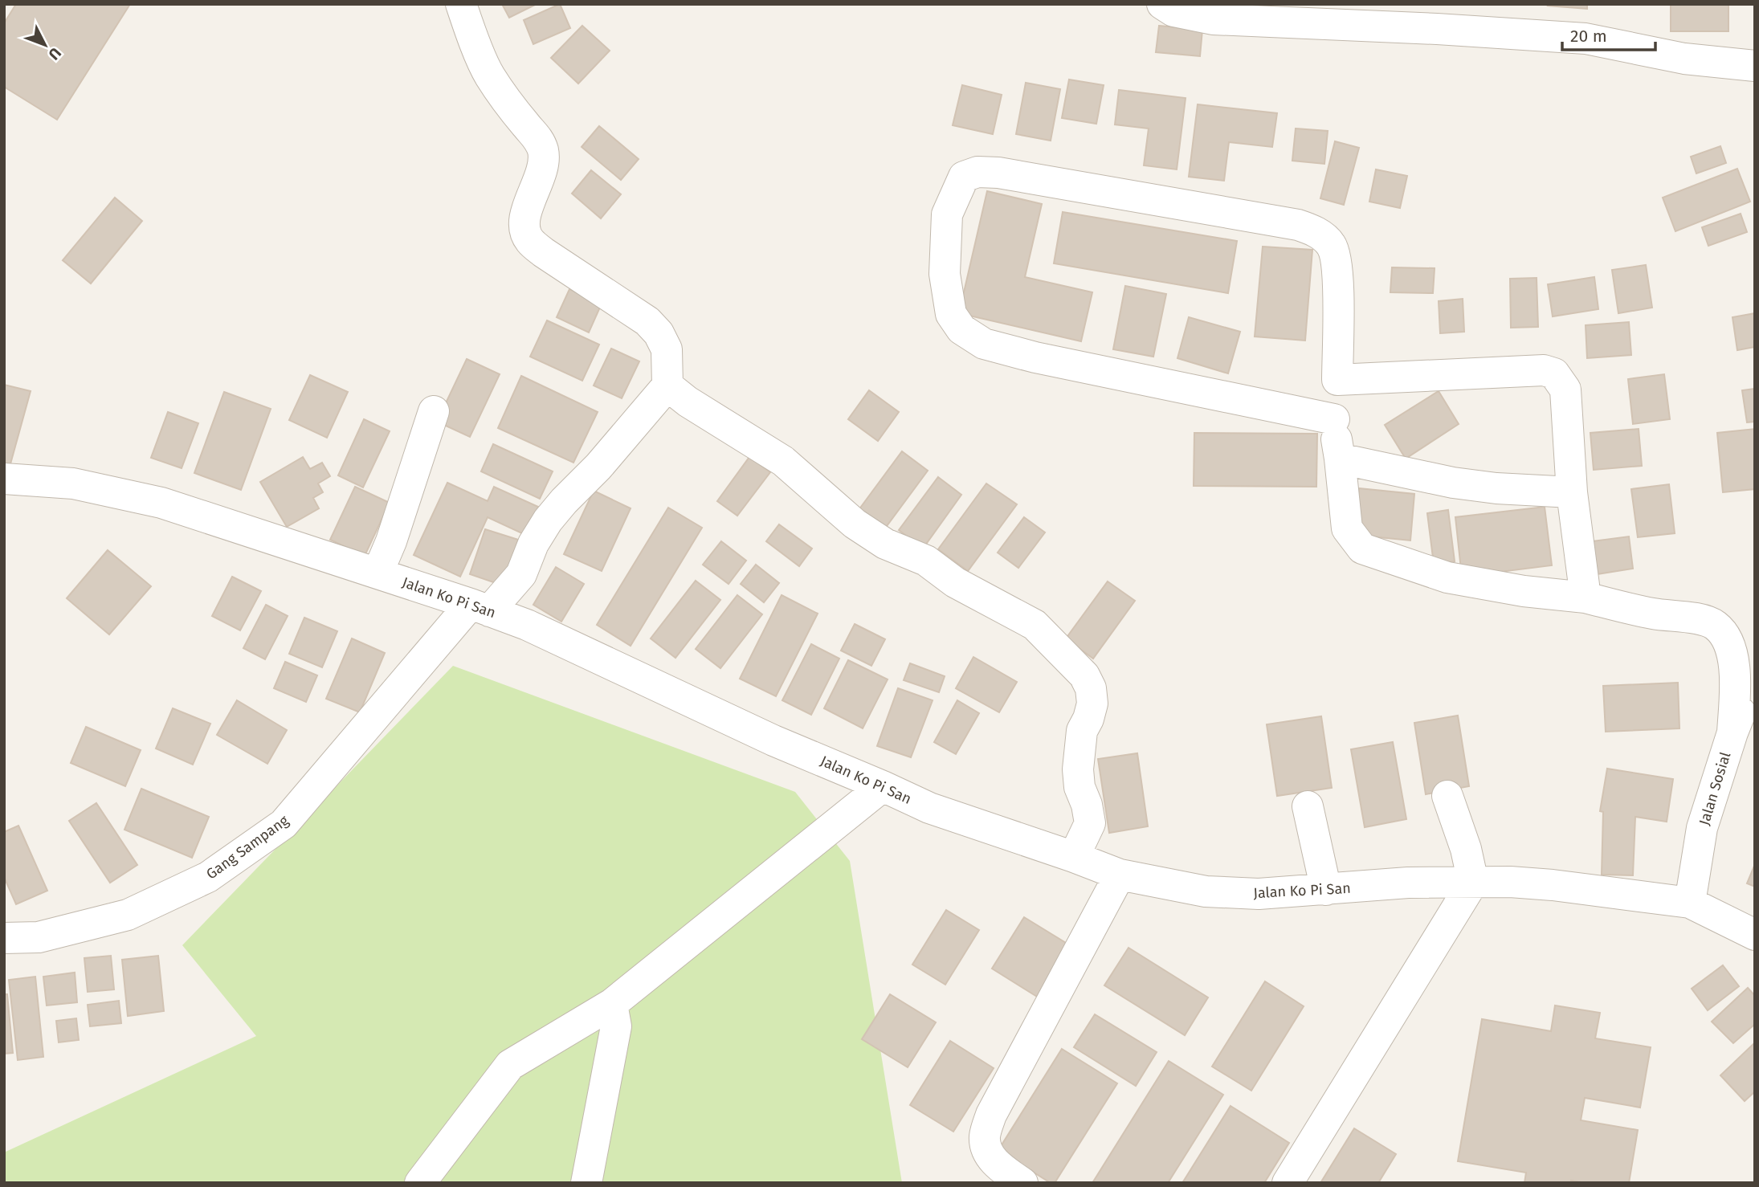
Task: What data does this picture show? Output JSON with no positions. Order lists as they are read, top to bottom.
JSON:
{
  "streets": {
    "street": ["Jalan Ko Pi San", "Jalan Sosial", "Gang Sampang"]
  },
  "crossings": [
    ["Jalan Ko Pi San", "Jalan Sosial"],
    ["Jalan Ko Pi San", "Gang Sampang"]
  ],
  "scale_bar": "20 m",
  "north": "bottom right"
}
